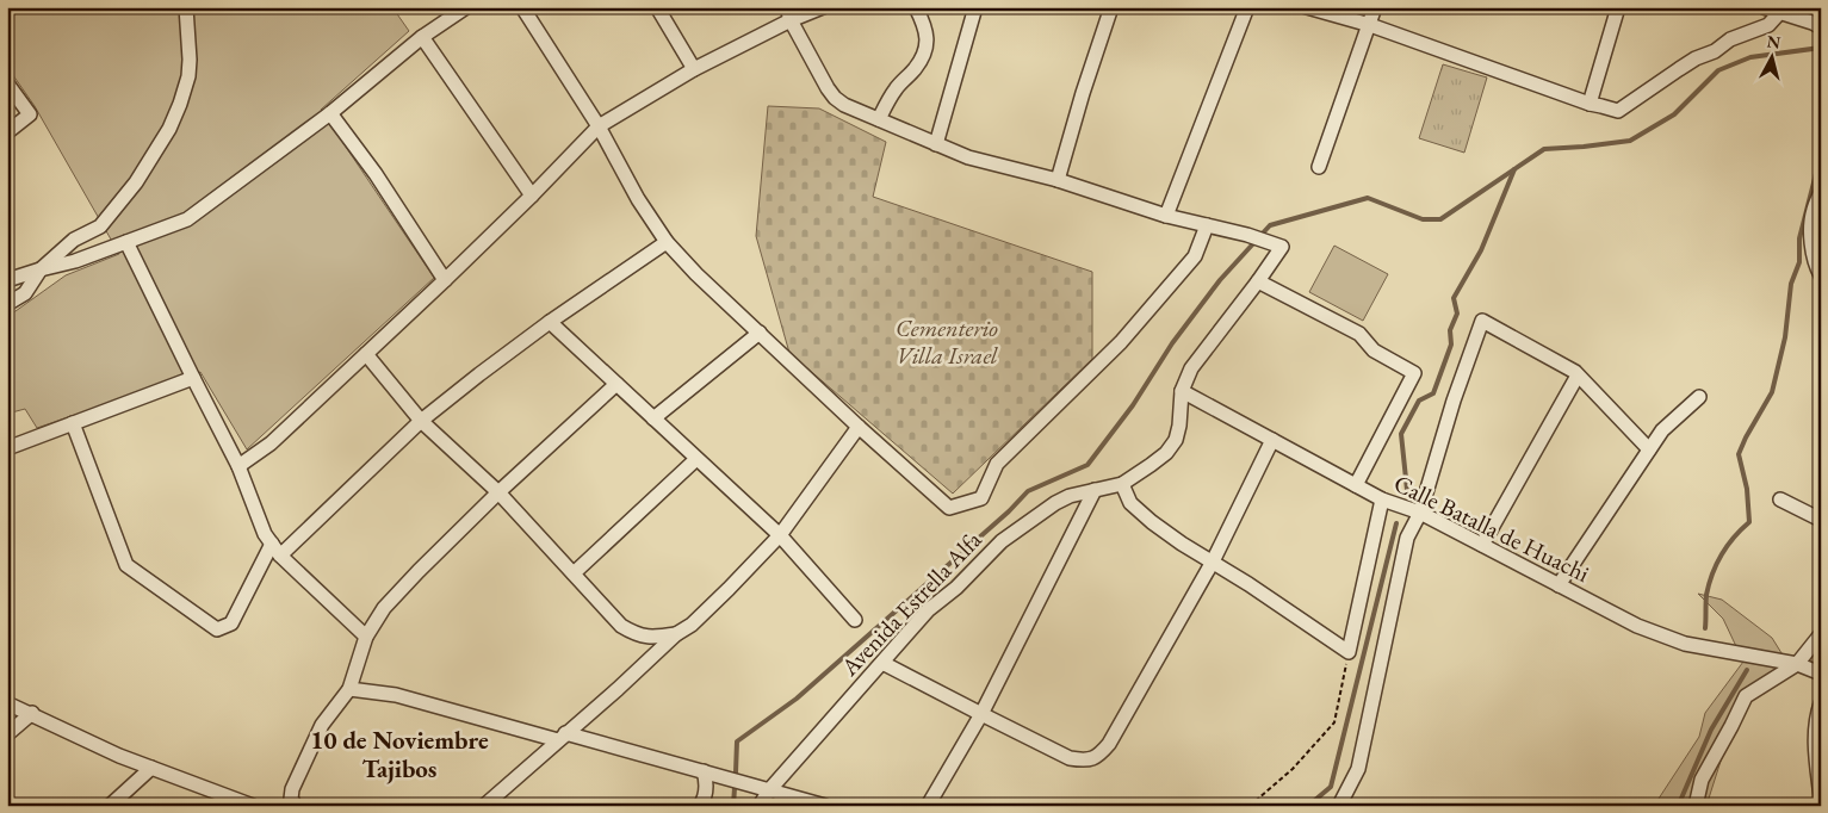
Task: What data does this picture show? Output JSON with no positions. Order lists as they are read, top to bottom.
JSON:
{
  "streets": {
    "street": ["Calle Batalla de Huachi", "Avenida Estrella Alfa"]
  },
  "crossings": [
    ["Calle Batalla de Huachi", "Avenida Estrella Alfa"]
  ],
  "districts": ["10 de Noviembre Tajibos"],
  "parks": ["Cementerio Villa Israel"],
  "north": "top"
}
